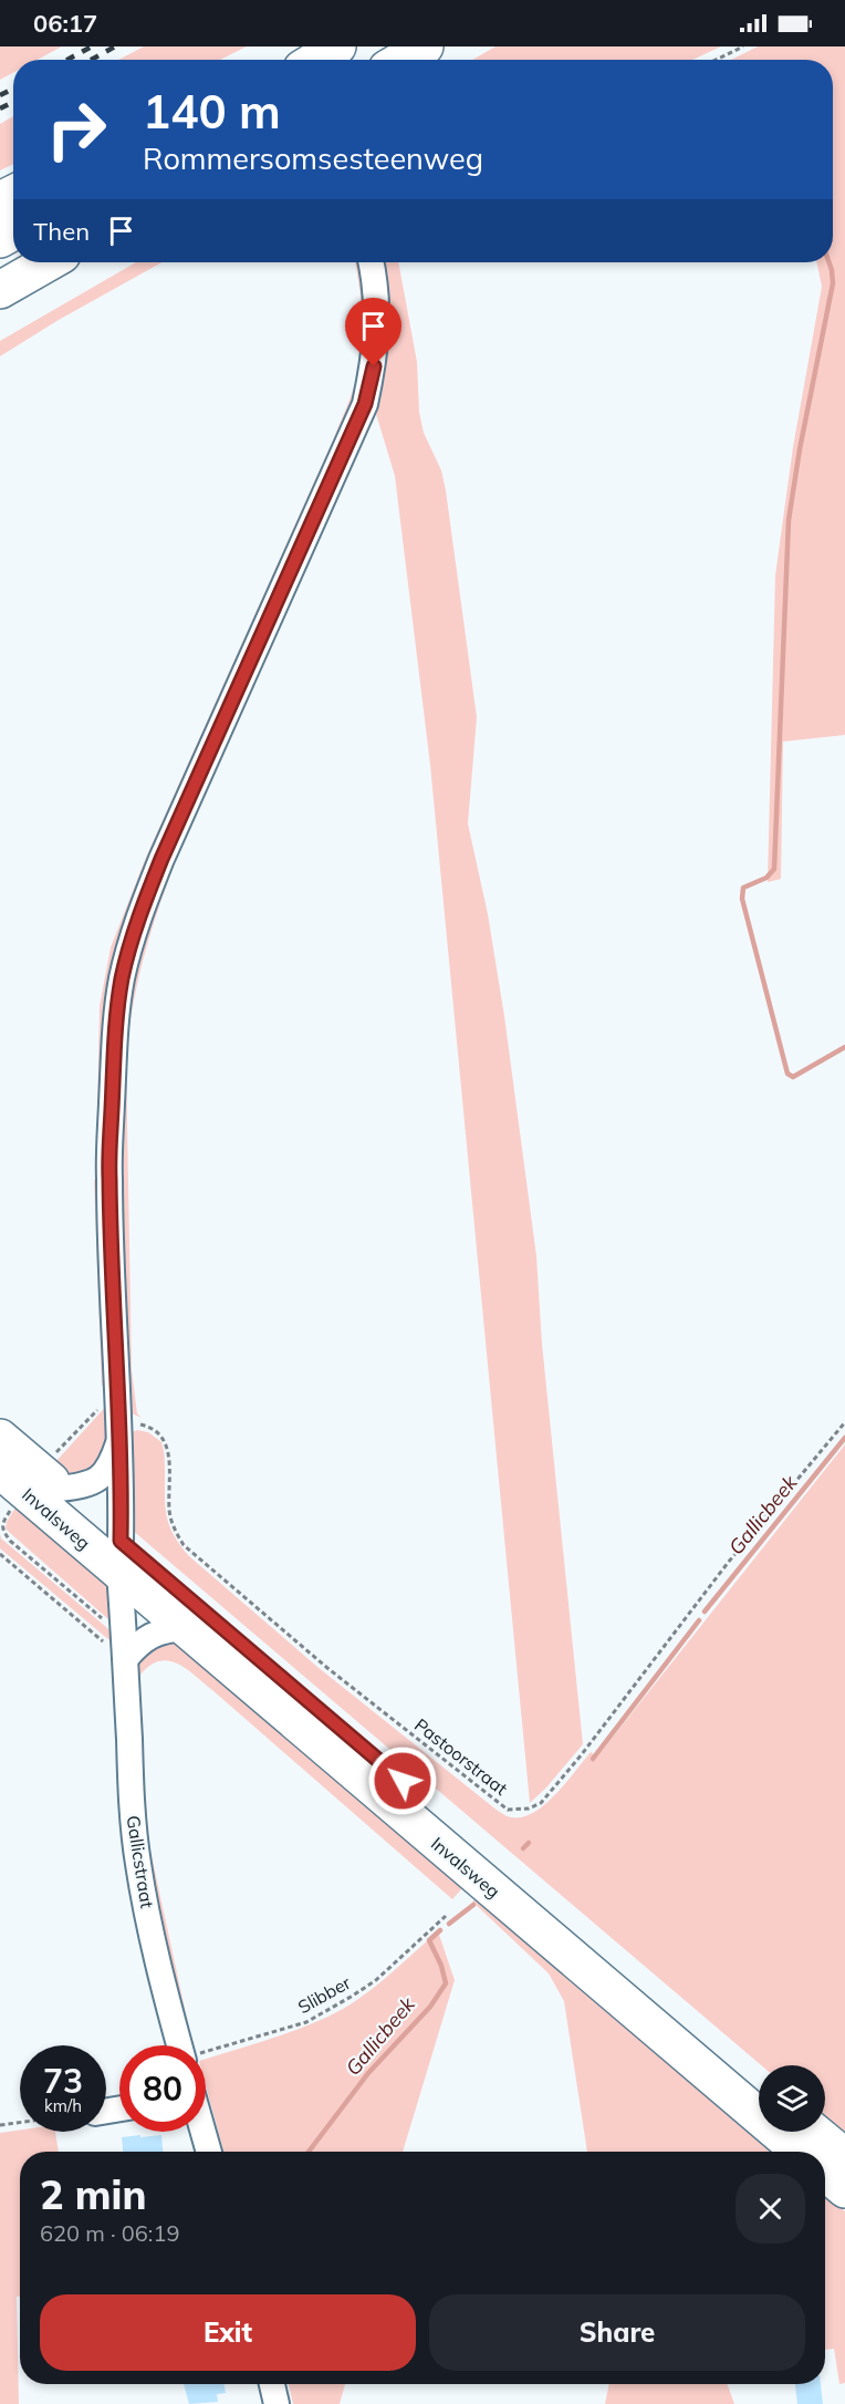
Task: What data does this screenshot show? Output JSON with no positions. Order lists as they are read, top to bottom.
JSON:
{
  "streets": {
    "highway": ["Invalsweg"],
    "street": ["Gallicstraat"],
    "path": ["Pastoorstraat", "Slibber"]
  },
  "crossings": [
    ["Invalsweg", "Gallicstraat"],
    ["Pastoorstraat", "Gallicstraat"]
  ],
  "water": ["Gallicbeek"],
  "page": {
    "status": "06:17",
    "turn": ["140 m", "Rommersomsesteenweg"],
    "then": "Then",
    "speed": "73 km/h",
    "limit": "80",
    "heading": ["2 min", "620 m · 06:19"],
    "buttons": ["Exit", "Share"]
  }
}
